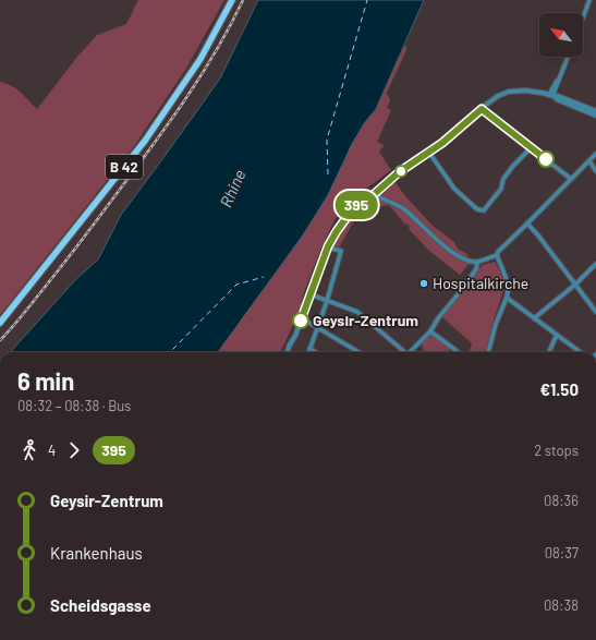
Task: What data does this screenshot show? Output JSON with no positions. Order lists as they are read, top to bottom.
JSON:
{
  "streets": {
    "main road": ["B 42"]
  },
  "water": ["Rhine"],
  "places": ["Hospitalkirche", "Geysir-Zentrum"],
  "lines": ["bus line 395"],
  "north": "top left",
  "page": {
    "on_map": "395",
    "heading": ["6 min", "08:32 – 08:38 · Bus", "€1.50"],
    "legs": ["4", "395", "2 stops"],
    "list": [
      {
        "name": "Geysir-Zentrum",
        "value": "08:36"
      },
      {
        "name": "Krankenhaus",
        "value": "08:37"
      },
      {
        "name": "Scheidsgasse",
        "value": "08:38"
      }
    ]
  }
}
